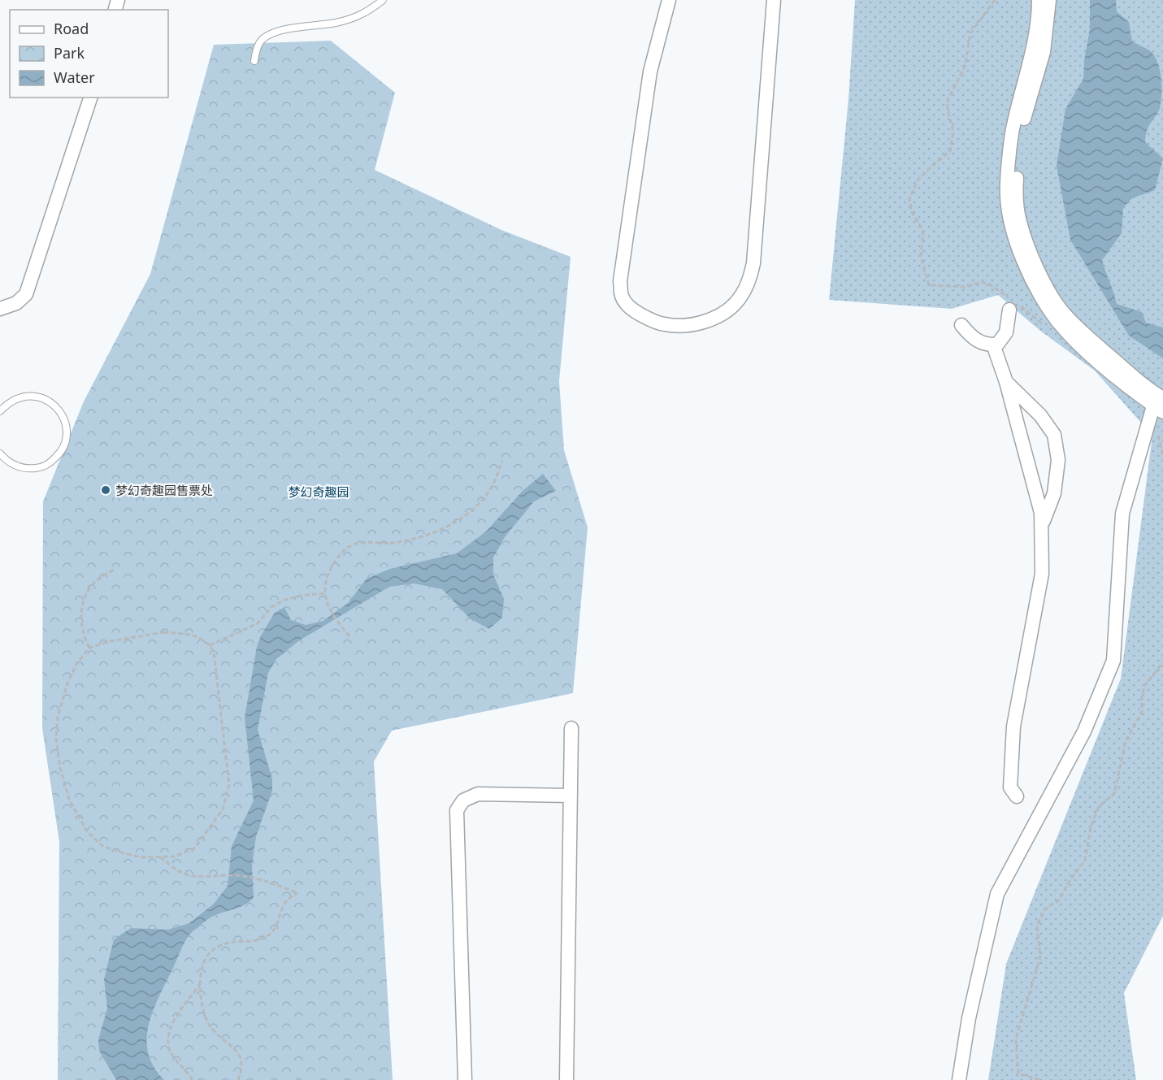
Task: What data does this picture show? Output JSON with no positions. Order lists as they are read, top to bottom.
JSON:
{
  "parks": ["梦幻奇趣园"],
  "places": ["梦幻奇趣园售票处"],
  "legend": ["Road", "Park", "Water"]
}
